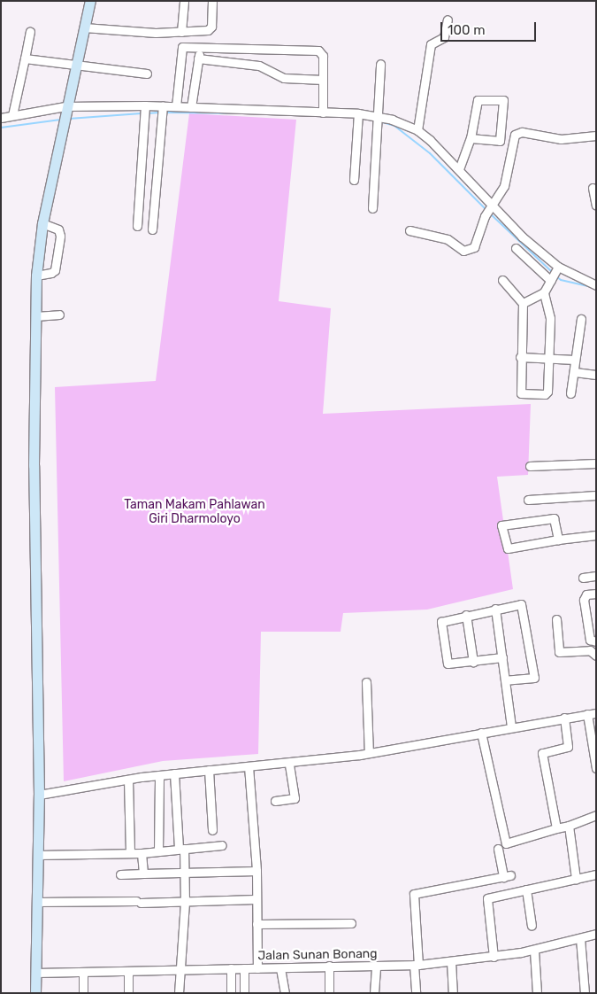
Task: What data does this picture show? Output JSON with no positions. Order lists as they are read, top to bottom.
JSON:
{
  "streets": {
    "street": ["Jalan Sunan Bonang"]
  },
  "parks": ["Taman Makam Pahlawan Giri Dharmoloyo"],
  "scale_bar": "100 m"
}
